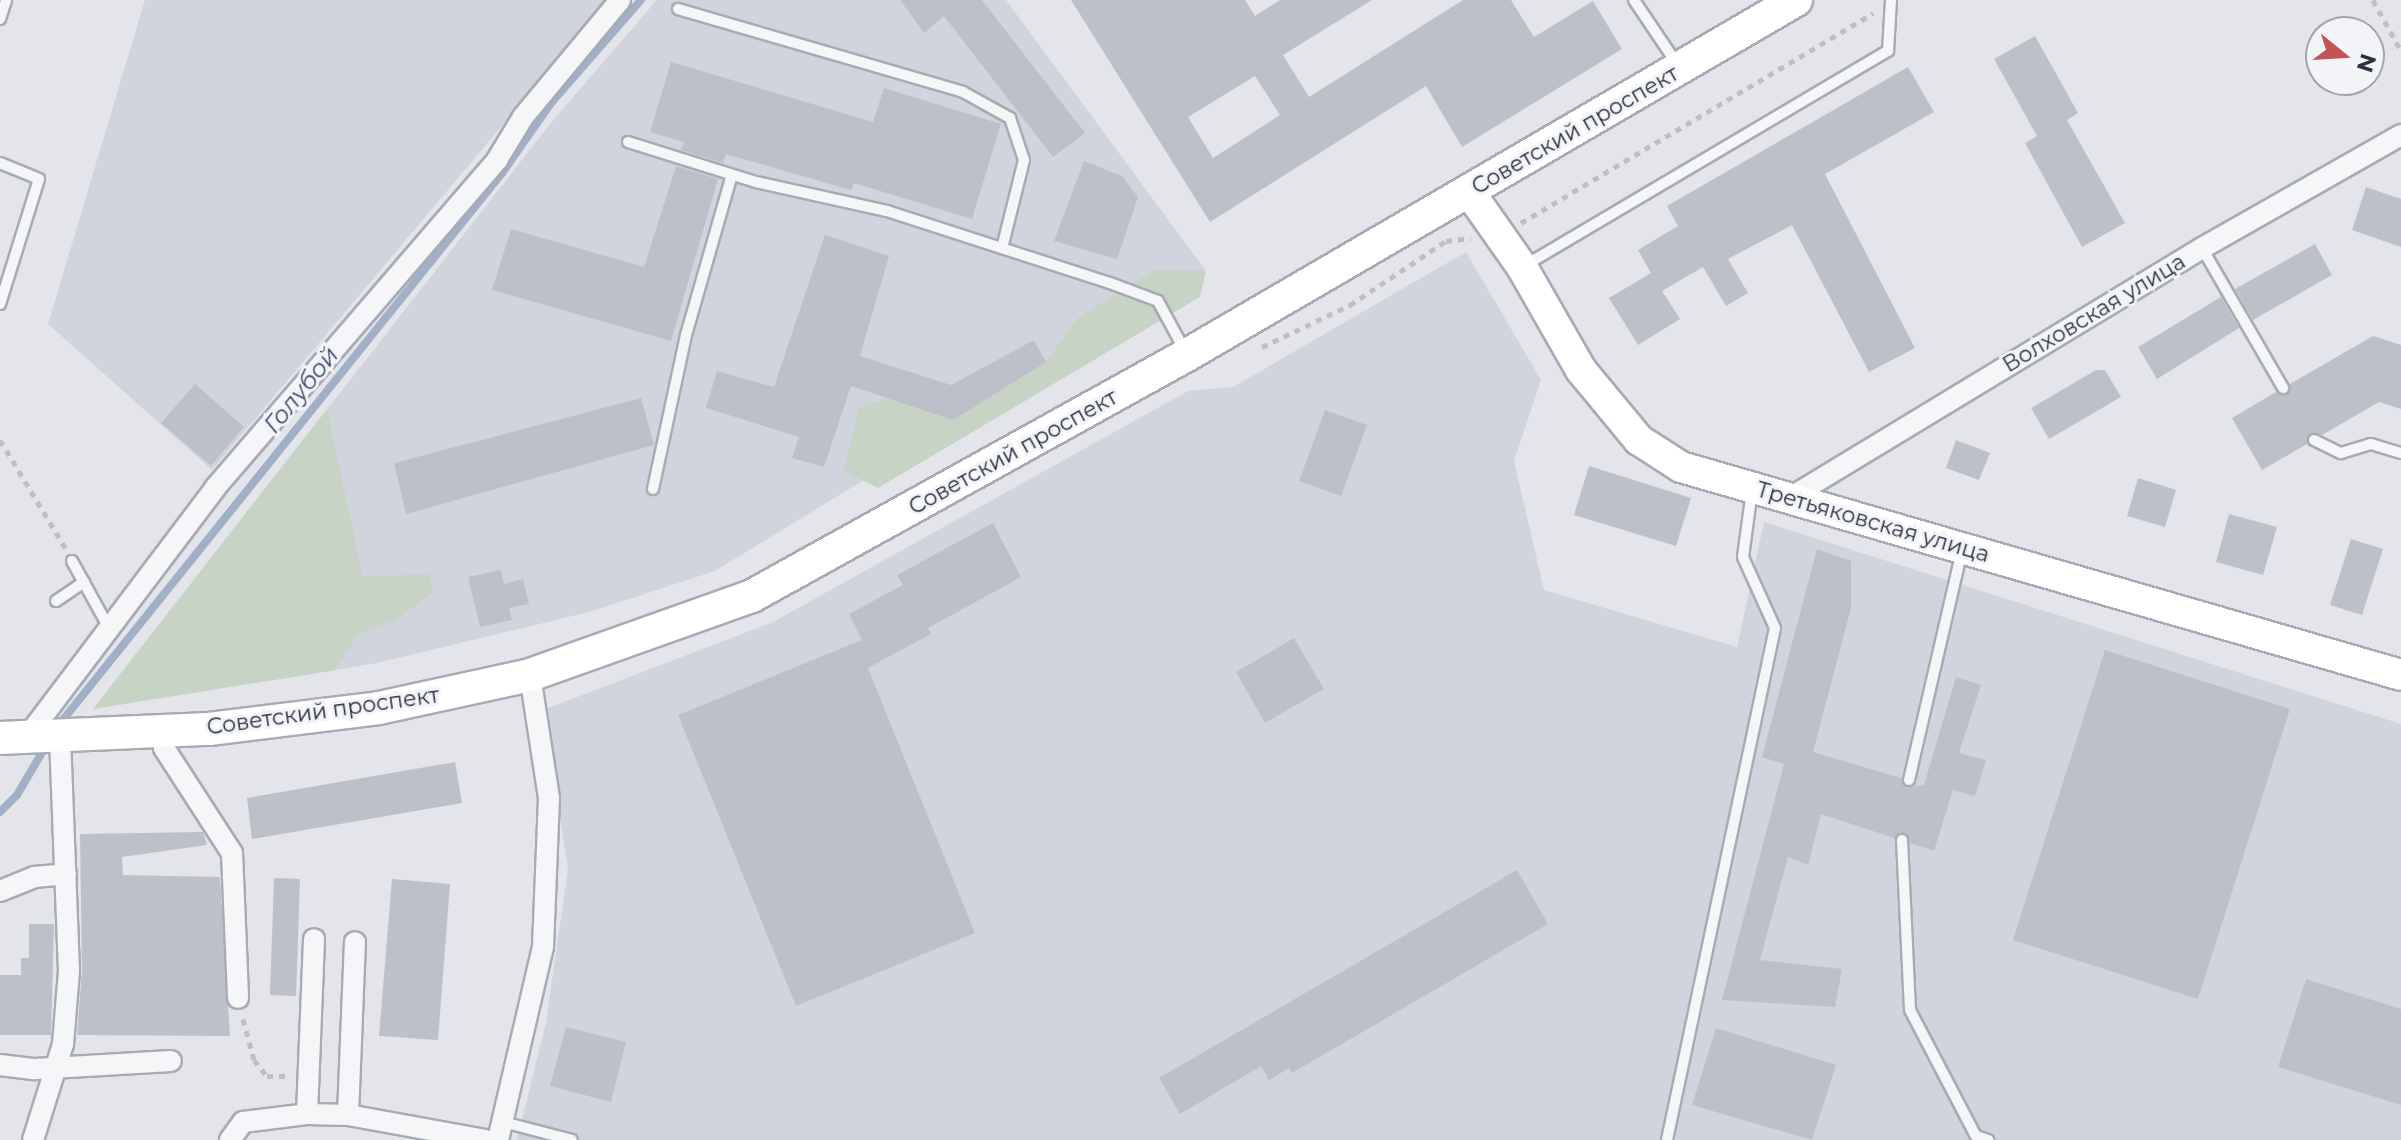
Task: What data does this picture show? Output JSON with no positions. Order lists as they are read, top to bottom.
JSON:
{
  "streets": {
    "main road": ["Советский проспект"],
    "street": ["Волховская улица", "Третьяковская улица"]
  },
  "crossings": [
    ["Советский проспект", "Третьяковская улица"],
    ["Волховская улица", "Третьяковская улица"]
  ],
  "water": ["Голубой"],
  "north": "right"
}
